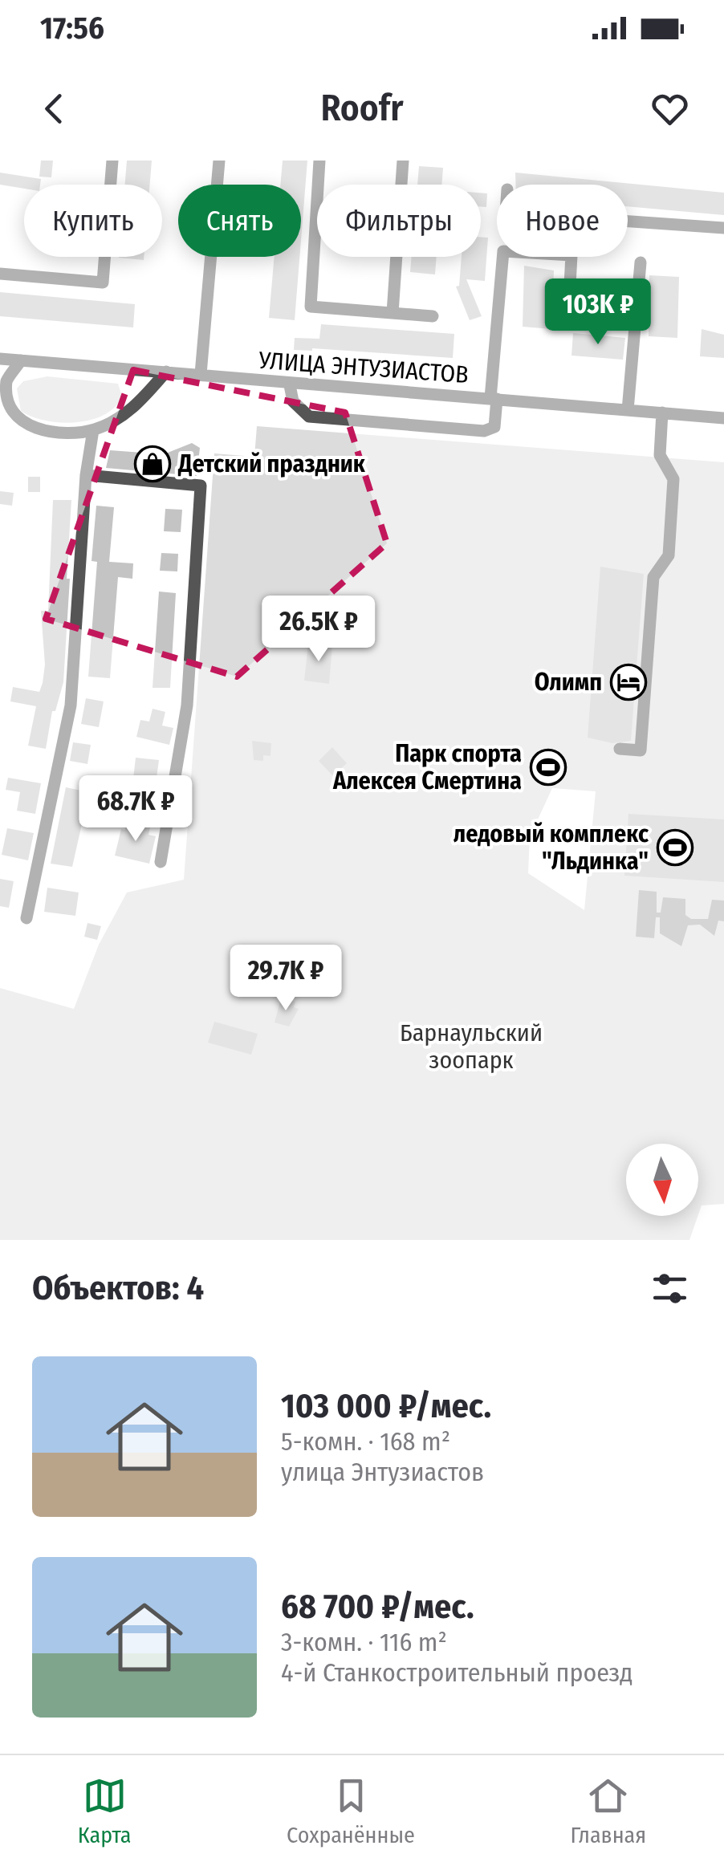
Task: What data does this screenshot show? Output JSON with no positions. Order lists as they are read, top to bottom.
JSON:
{
  "streets": {
    "street": ["УЛИЦА ЭНТУЗИАСТОВ"]
  },
  "parks": ["Барнаульский зоопарк"],
  "places": {
    "shop": ["Детский праздник"],
    "hotel": ["Олимп"],
    "sports": ["Парк спорта Алексея Смертина", "ледовый комплекс \"Льдинка\""]
  },
  "north": "bottom",
  "page": {
    "status": "17:56",
    "header": "Roofr",
    "chip": [
      "Купить",
      "Снять",
      "Фильтры",
      "Новое"
    ],
    "price": [
      "103K ₽",
      "26.5K ₽",
      "68.7K ₽",
      "29.7K ₽"
    ],
    "heading": "Объектов: 4",
    "list": [
      {
        "name": "103 000 ₽/мес.",
        "note": "5-комн. · 168 m² · улица Энтузиастов"
      },
      {
        "name": "68 700 ₽/мес.",
        "note": "3-комн. · 116 m² · 4-й Станкостроительный проезд"
      }
    ],
    "tabs": ["Карта", "Сохранённые", "Главная"]
  }
}
